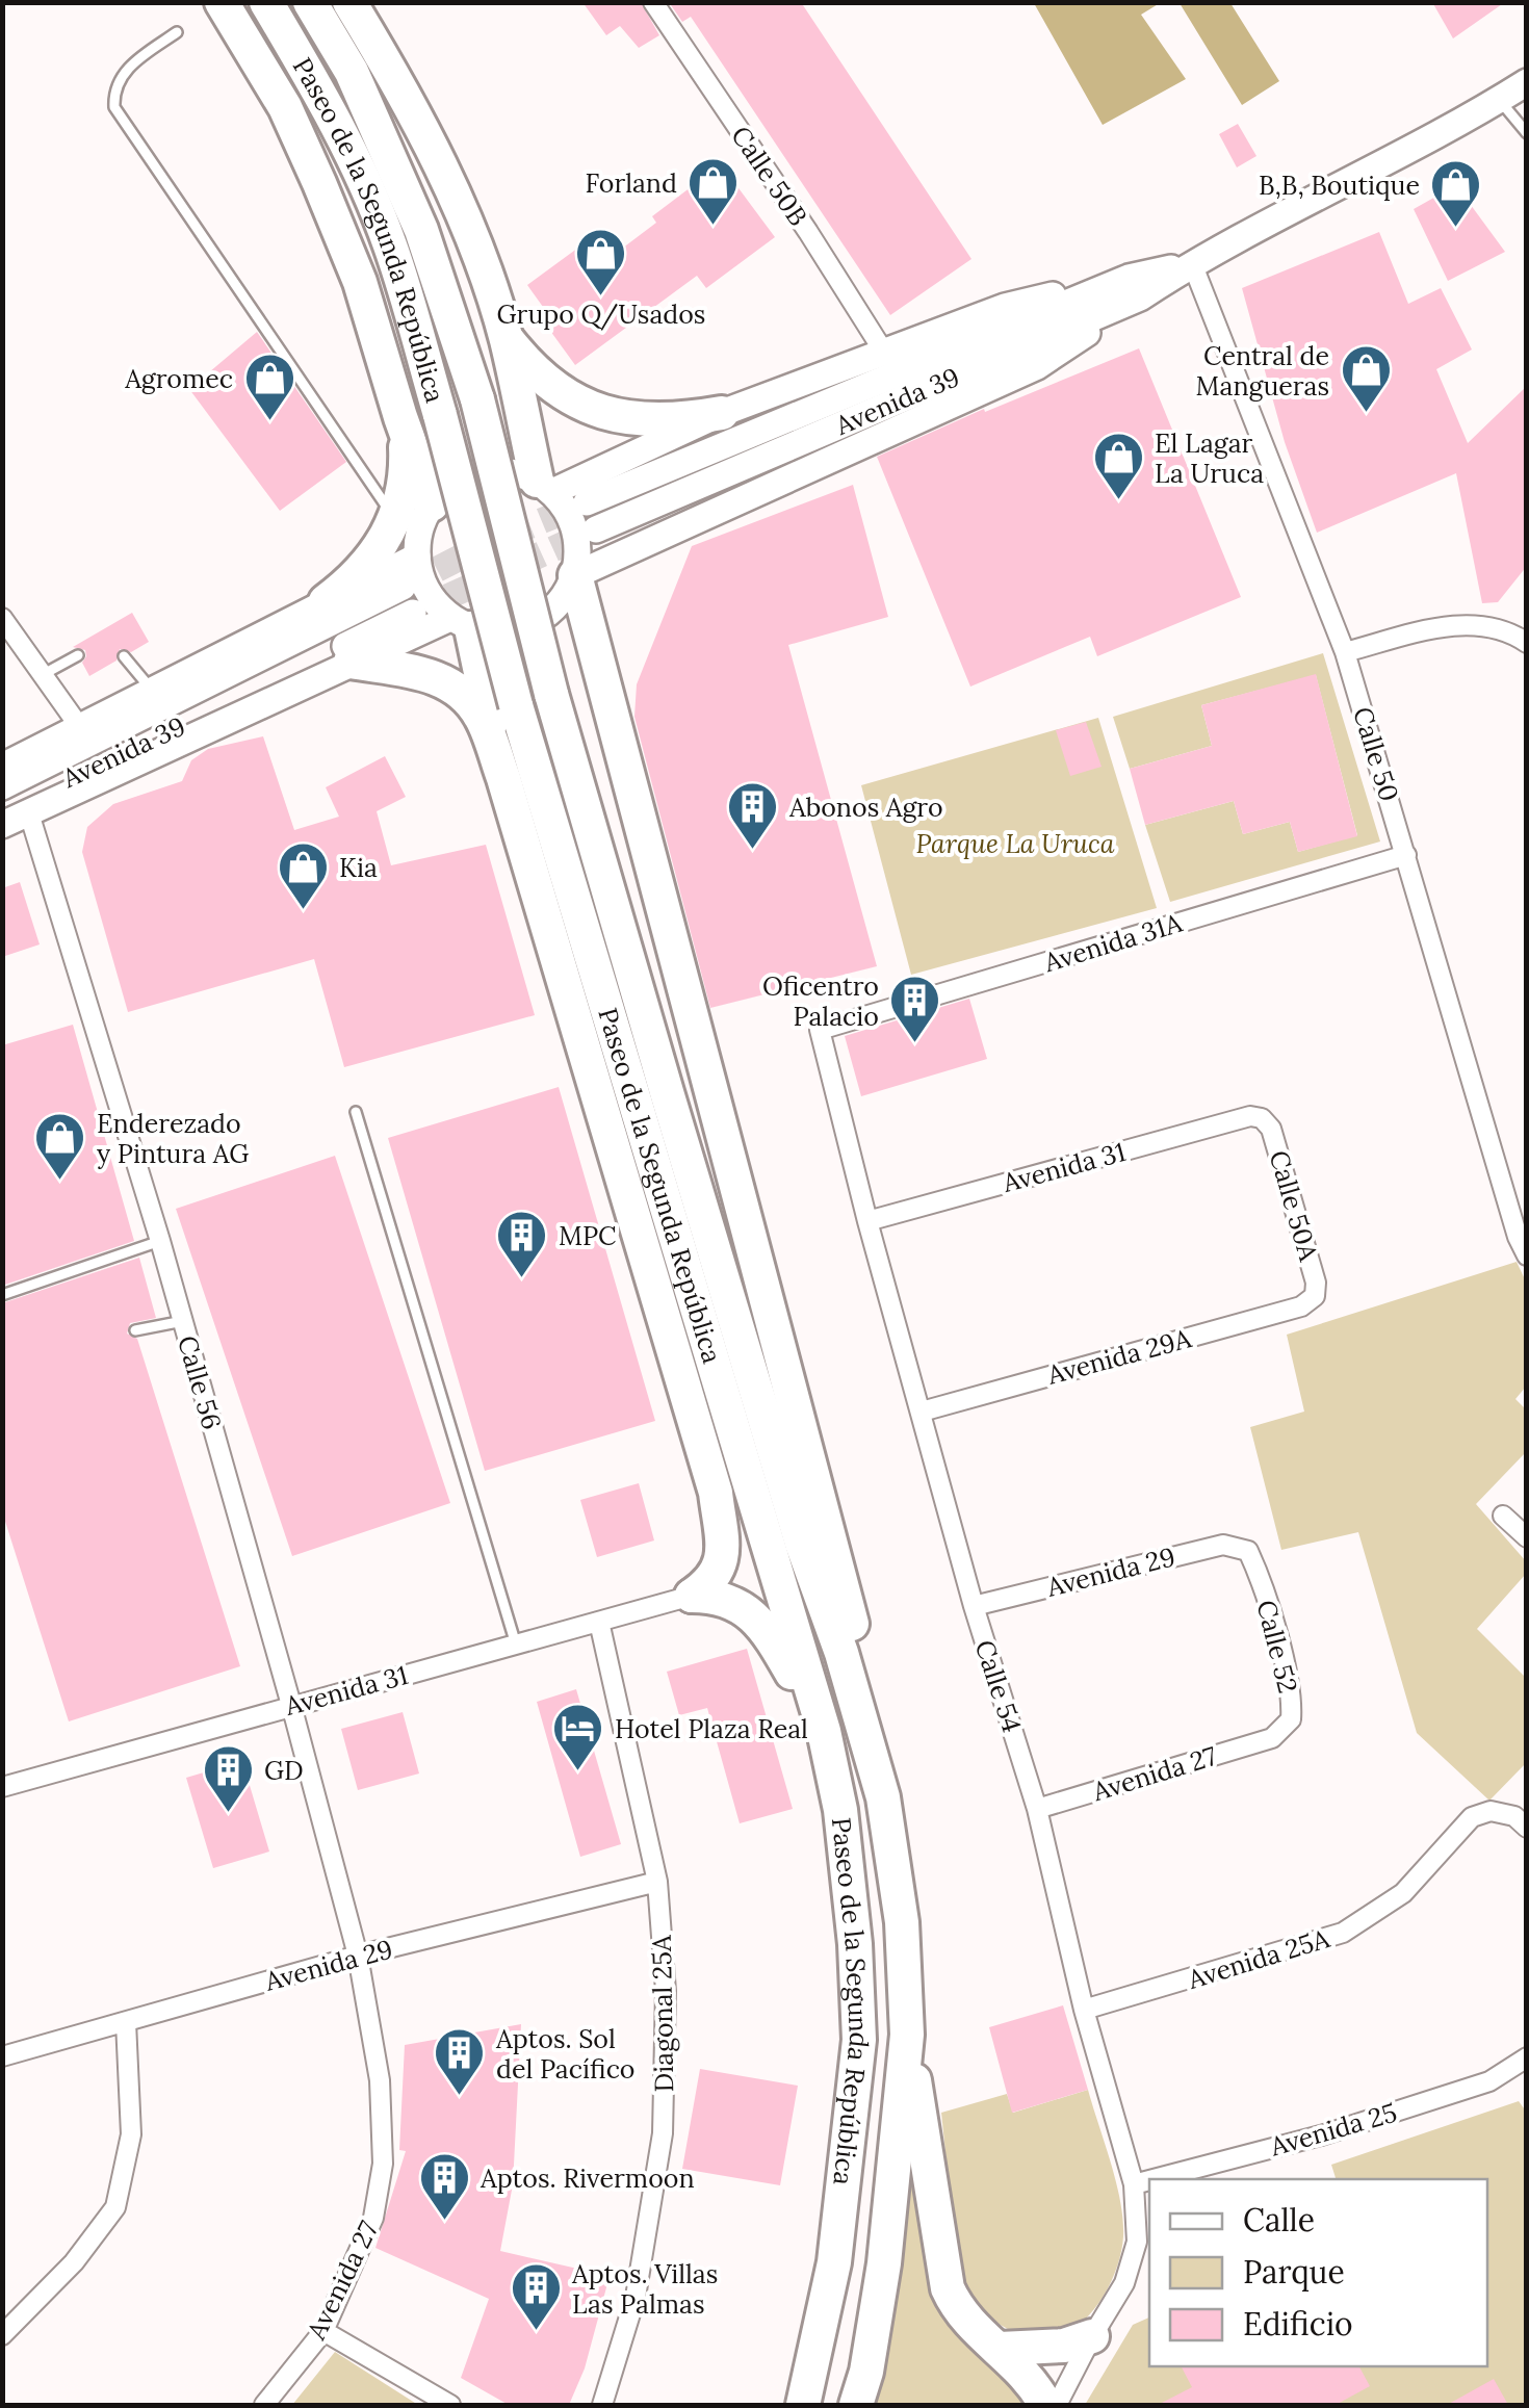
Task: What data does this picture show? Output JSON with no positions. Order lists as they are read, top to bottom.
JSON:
{
  "streets": {
    "highway": ["Paseo de la Segunda República"],
    "main road": ["Avenida 39"],
    "street": [
      "Calle 50B",
      "Calle 50",
      "Avenida 31A",
      "Avenida 31",
      "Calle 50A",
      "Avenida 29A",
      "Calle 56",
      "Avenida 29",
      "Calle 52",
      "Calle 54",
      "Avenida 27",
      "Avenida 25A",
      "Diagonal 25A",
      "Avenida 25"
    ]
  },
  "crossings": [
    ["Avenida 39", "Calle 50"],
    ["Avenida 39", "Calle 56"],
    ["Calle 50", "Avenida 31A"],
    ["Avenida 31A", "Calle 54"],
    ["Avenida 31", "Calle 50A"],
    ["Avenida 31", "Calle 56"],
    ["Avenida 31", "Calle 54"],
    ["Avenida 31", "Diagonal 25A"],
    ["Calle 50A", "Avenida 29A"],
    ["Avenida 29A", "Calle 54"],
    ["Calle 56", "Avenida 29"],
    ["Calle 56", "Avenida 27"],
    ["Avenida 29", "Calle 52"],
    ["Avenida 29", "Calle 54"],
    ["Avenida 29", "Avenida 27"],
    ["Avenida 29", "Diagonal 25A"],
    ["Calle 52", "Avenida 27"],
    ["Calle 54", "Avenida 27"],
    ["Calle 54", "Avenida 25A"],
    ["Calle 54", "Avenida 25"]
  ],
  "parks": ["Parque La Uruca"],
  "places": {
    "shop": [
      "Forland",
      "B,B, Boutique",
      "Grupo Q/Usados",
      "Central de Mangueras",
      "Agromec",
      "El Lagar La Uruca",
      "Kia",
      "Enderezado y Pintura AG"
    ],
    "building": [
      "Abonos Agro",
      "Oficentro Palacio",
      "MPC",
      "GD",
      "Aptos. Sol del Pacífico",
      "Aptos. Rivermoon",
      "Aptos. Villas Las Palmas"
    ],
    "hotel": ["Hotel Plaza Real"]
  },
  "legend": ["Calle", "Parque", "Edificio"]
}
